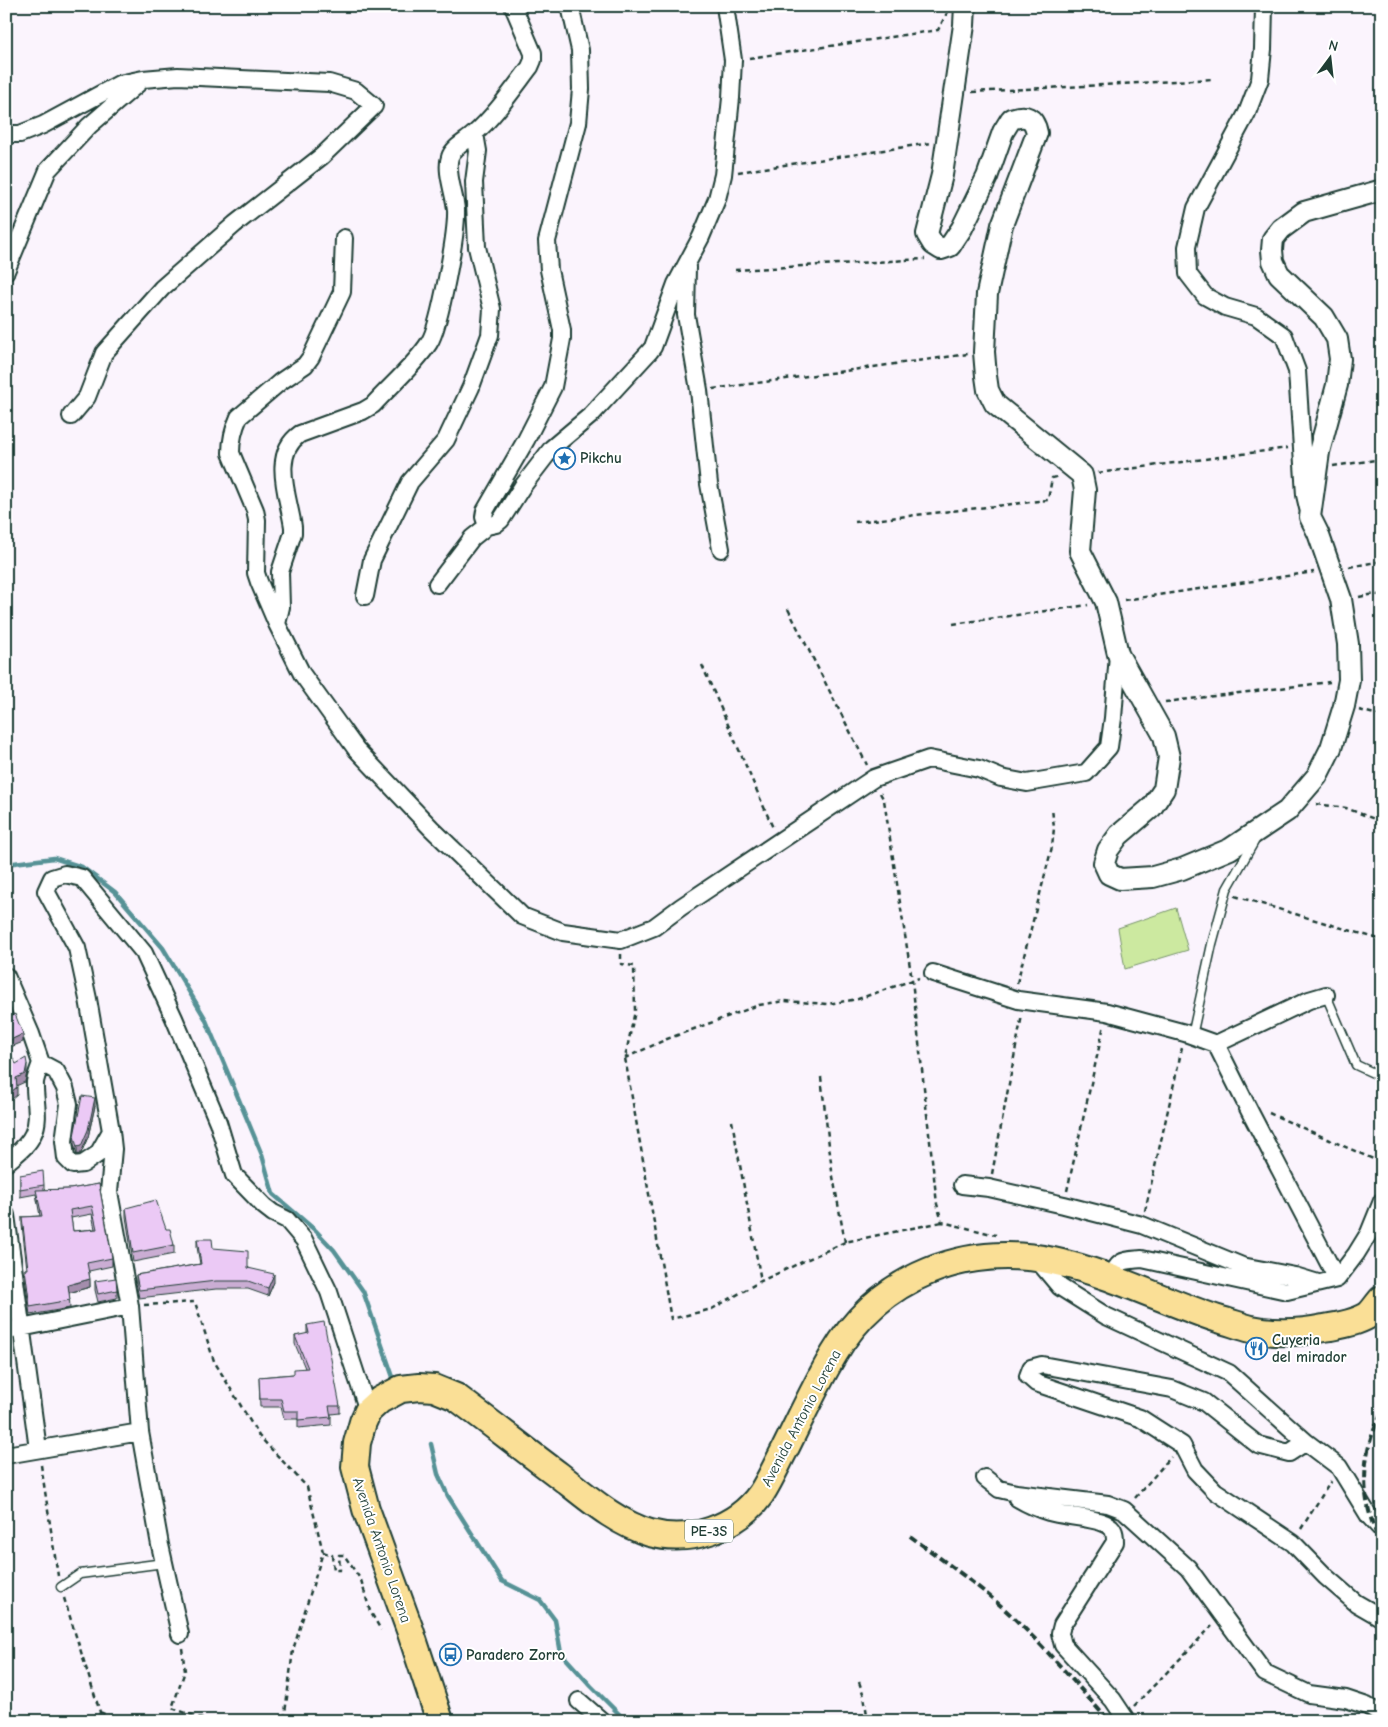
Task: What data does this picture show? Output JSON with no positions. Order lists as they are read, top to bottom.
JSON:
{
  "streets": {
    "highway": ["Avenida Antonio Lorena", "PE-3S"]
  },
  "places": {
    "place": ["Pikchu"],
    "restaurant": ["Cuyeria del mirador"],
    "bus stop": ["Paradero Zorro"]
  },
  "north": "top"
}
